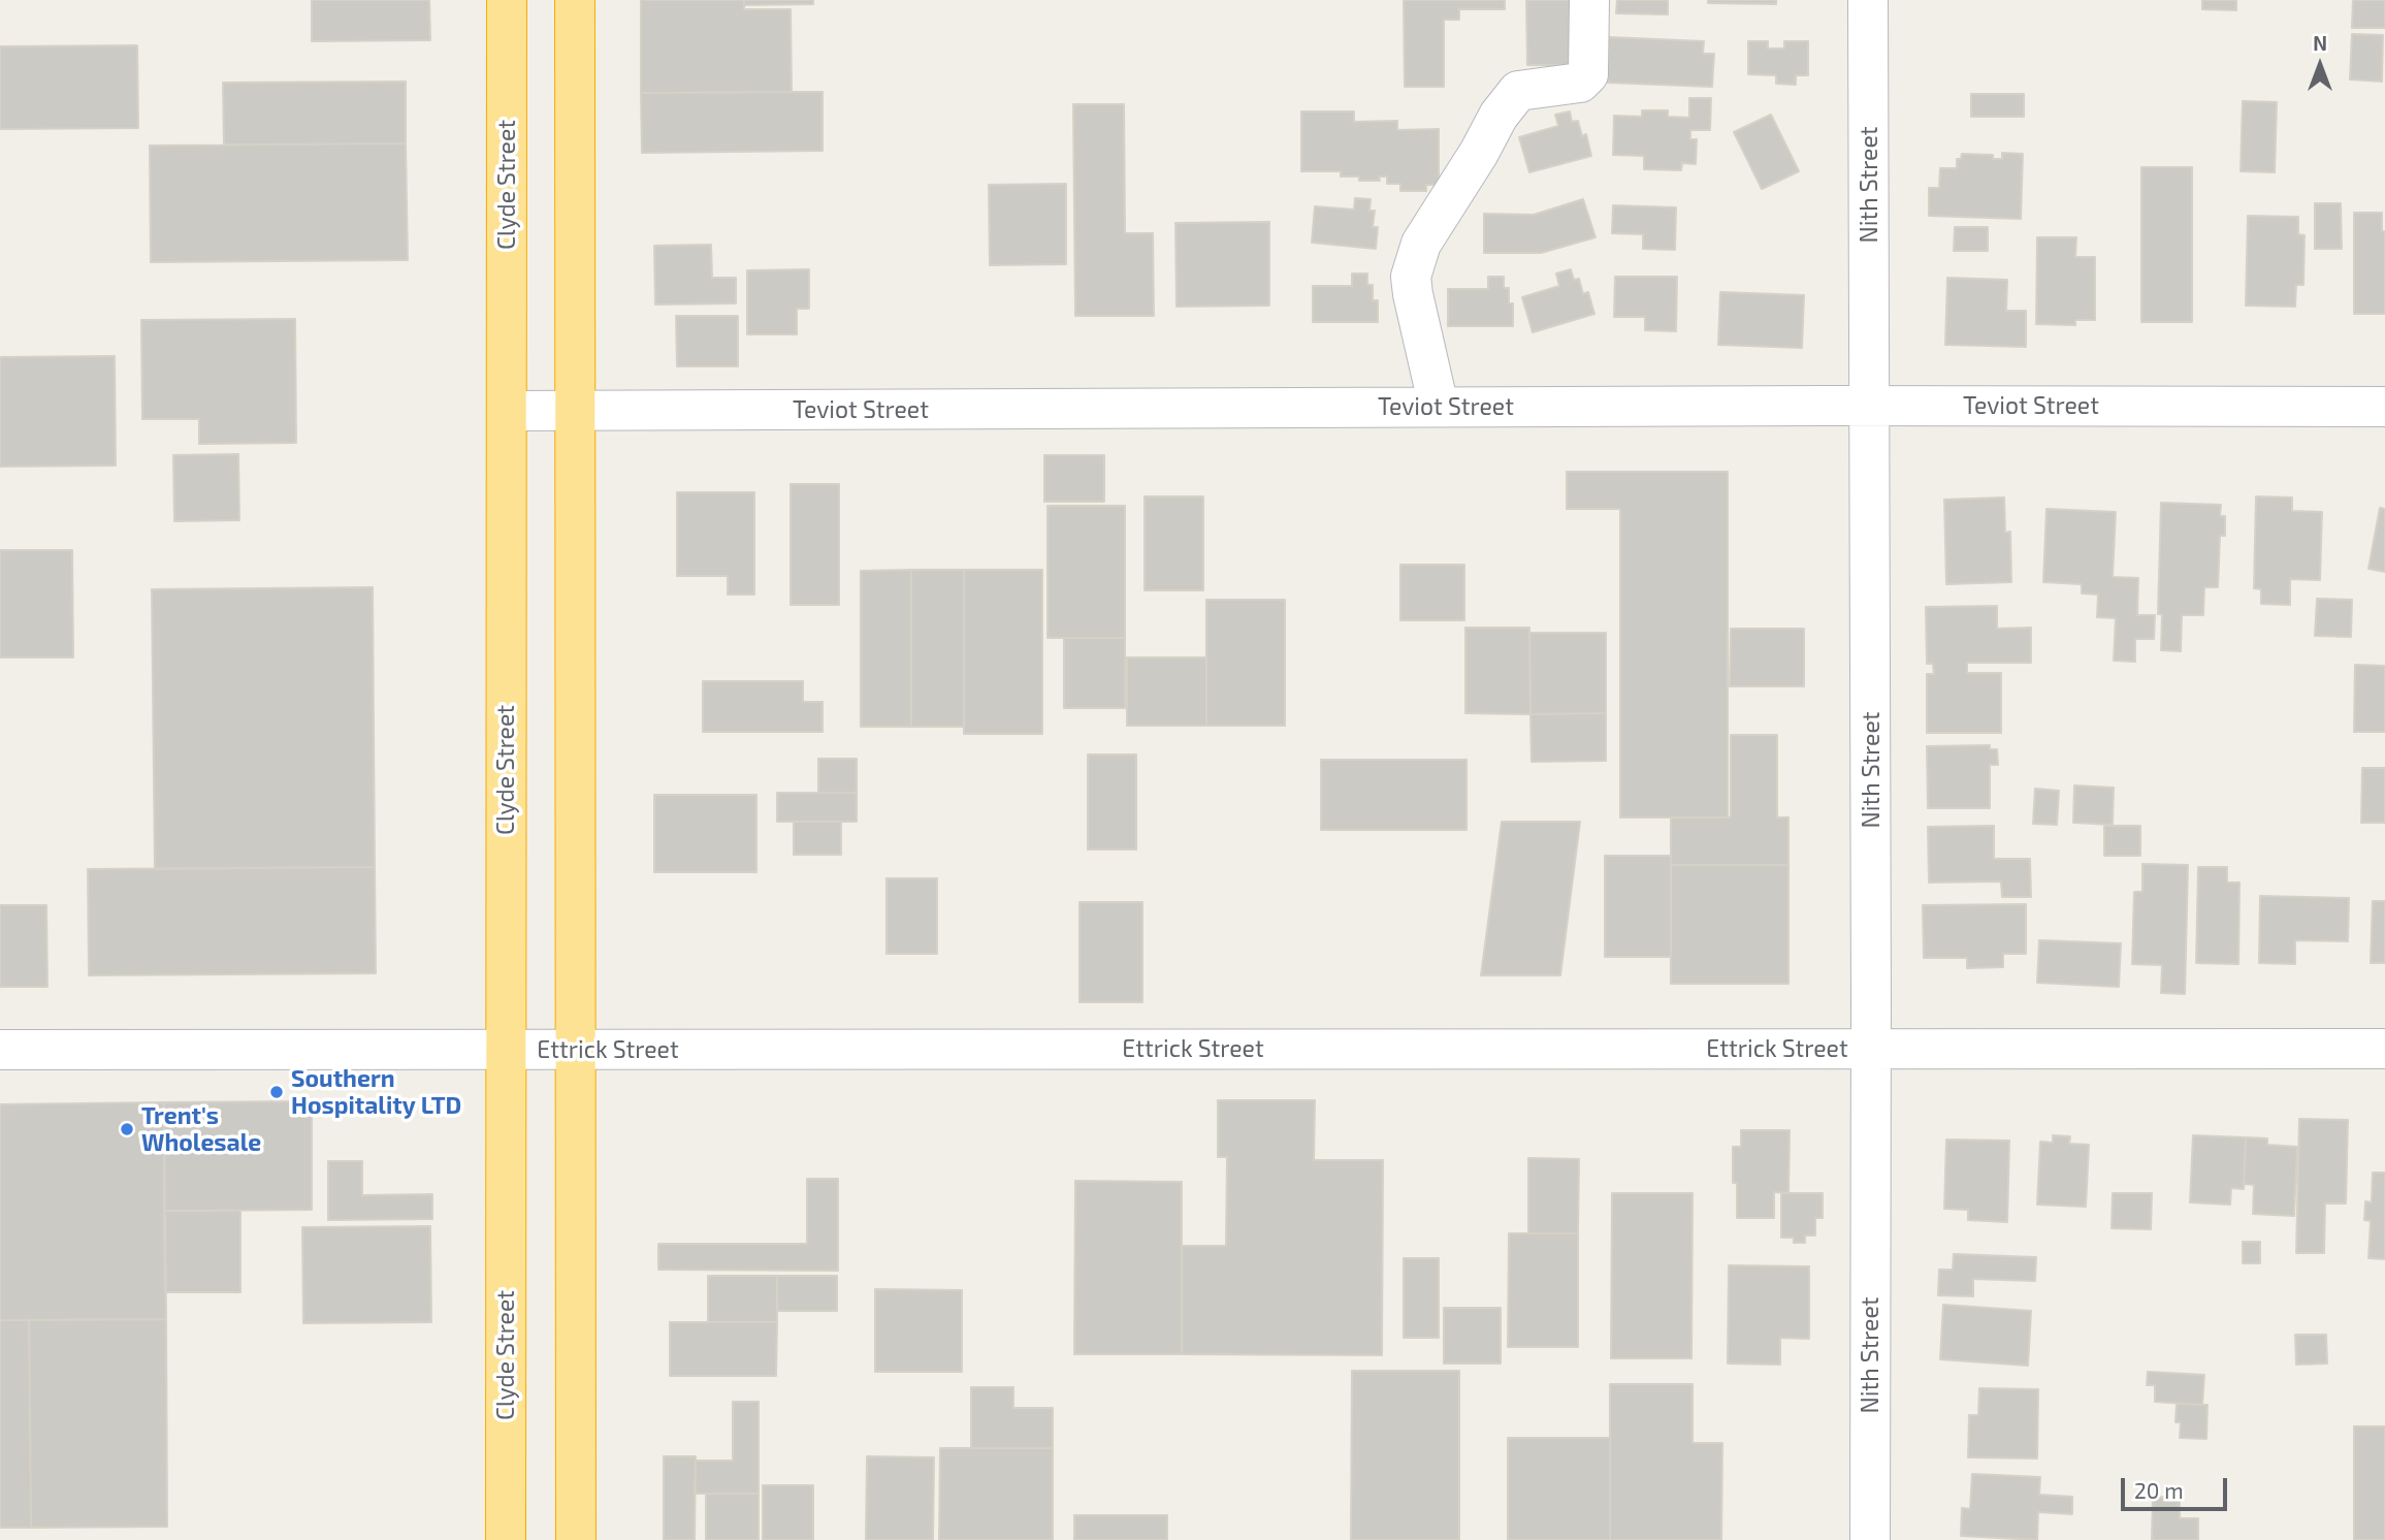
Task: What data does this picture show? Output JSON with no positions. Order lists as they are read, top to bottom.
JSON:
{
  "streets": {
    "highway": ["Clyde Street"],
    "street": ["Nith Street", "Teviot Street", "Ettrick Street"]
  },
  "crossings": [
    ["Clyde Street", "Teviot Street"],
    ["Clyde Street", "Ettrick Street"],
    ["Nith Street", "Teviot Street"],
    ["Nith Street", "Ettrick Street"]
  ],
  "places": ["Southern Hospitality LTD", "Trent's Wholesale"],
  "scale_bar": "20 m",
  "north": "top"
}
